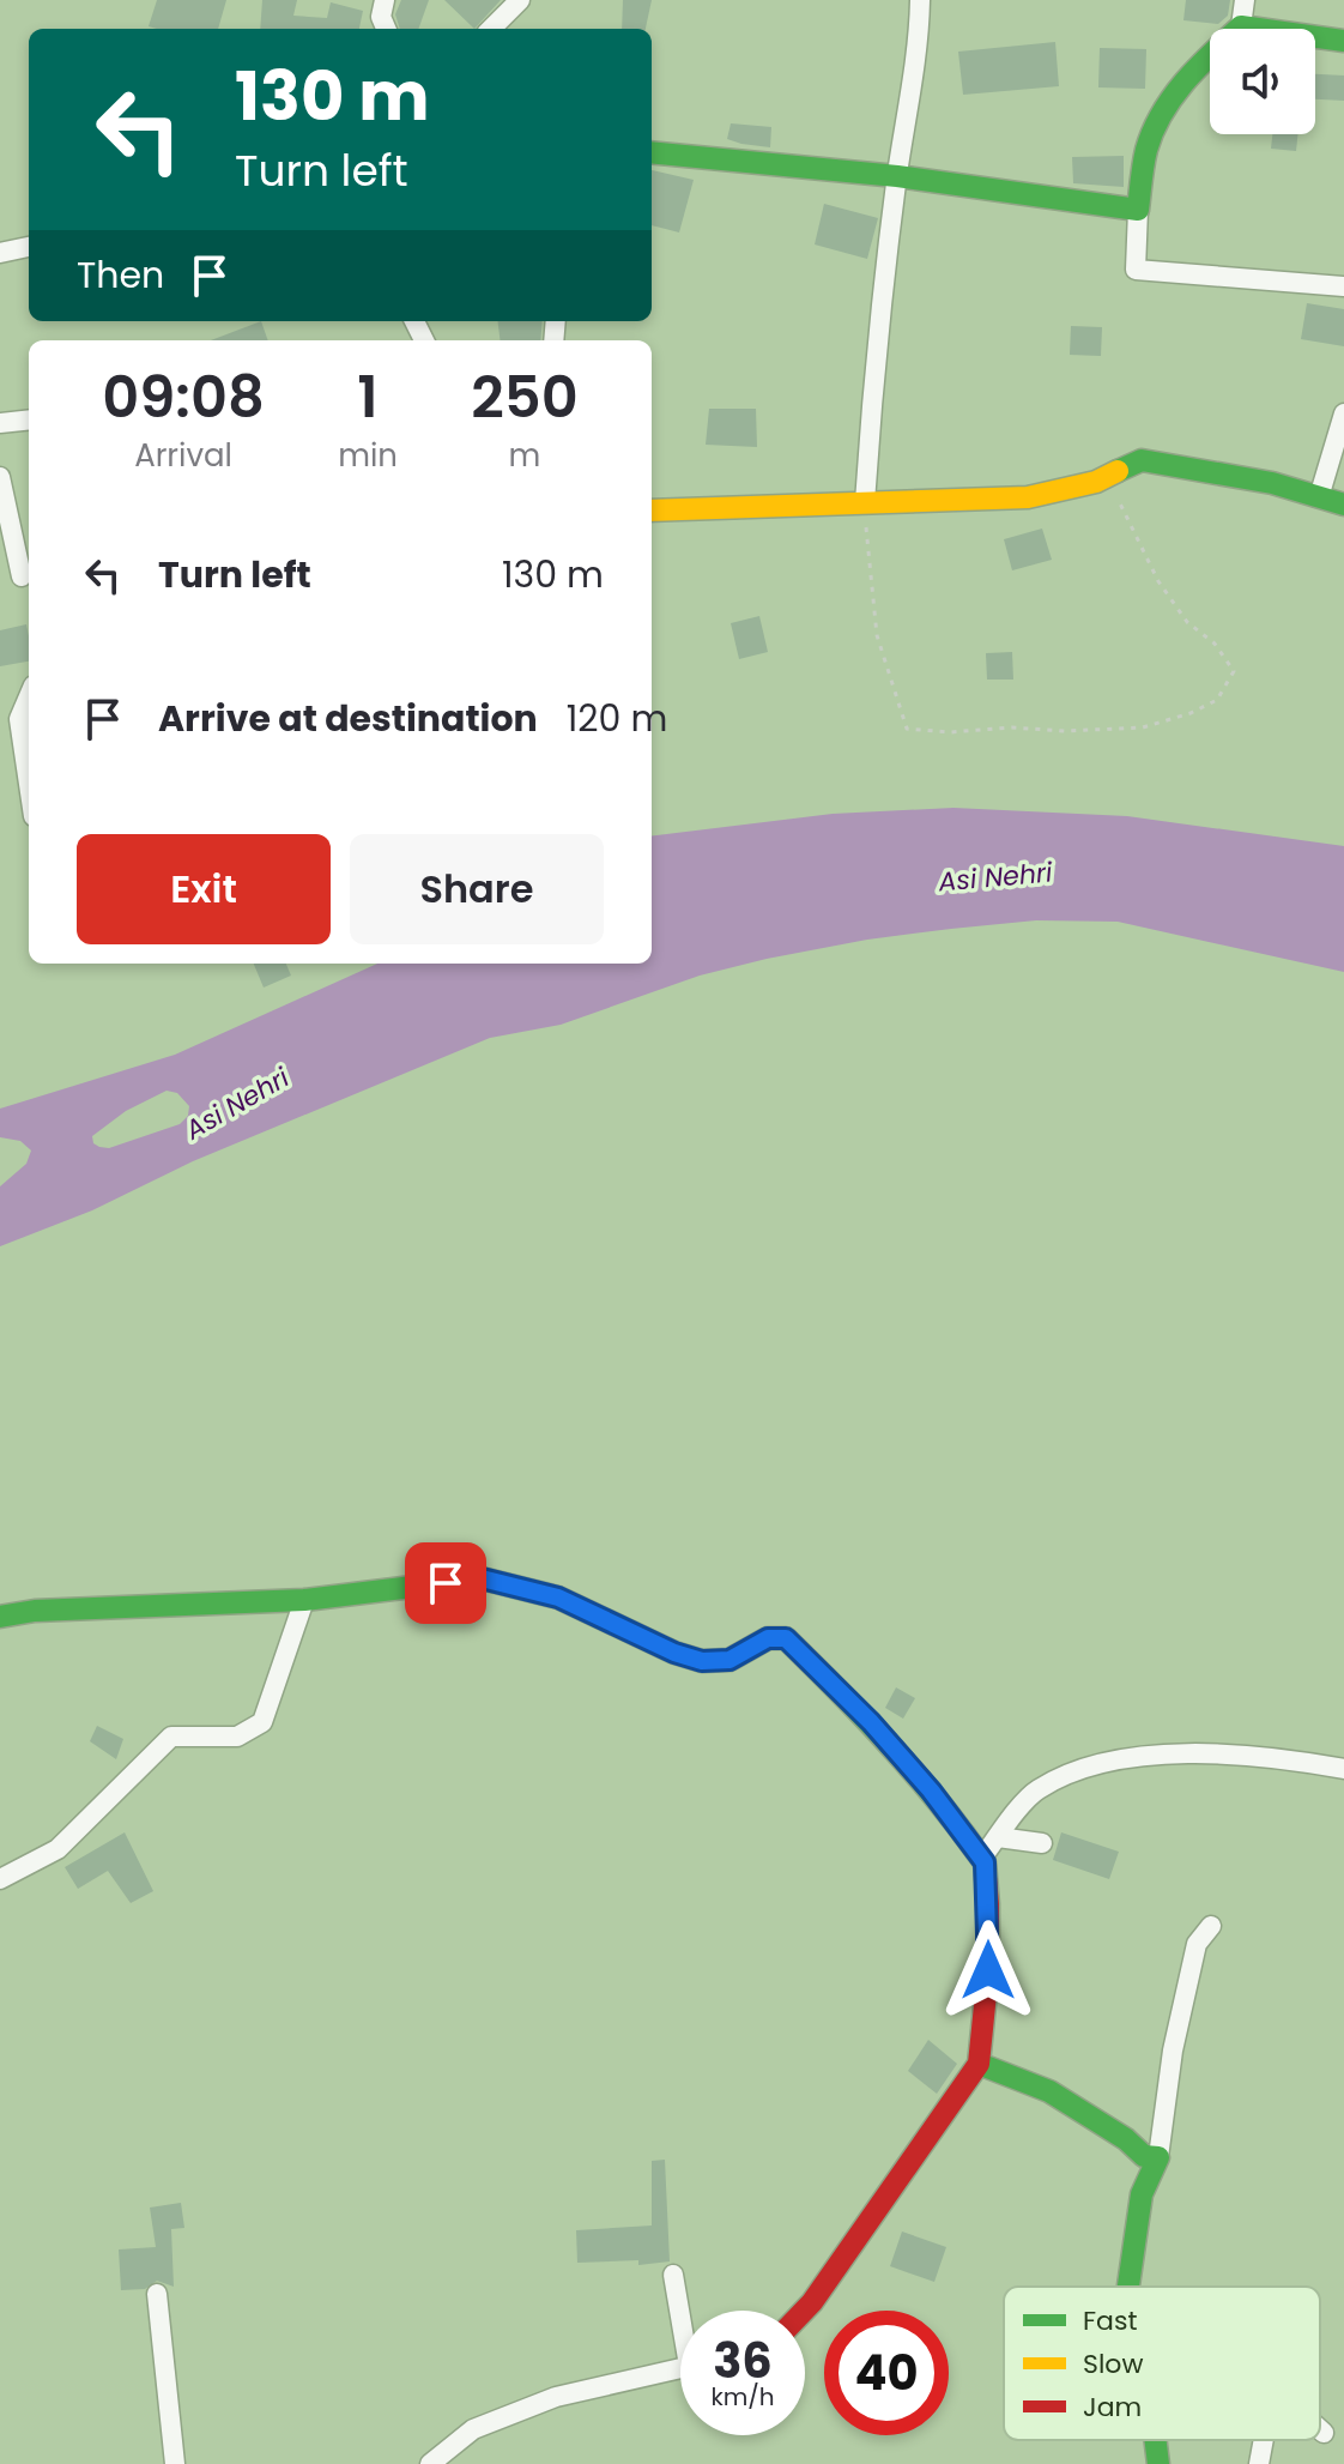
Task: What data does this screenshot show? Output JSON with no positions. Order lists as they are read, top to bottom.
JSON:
{
  "water": ["Asi Nehri"],
  "legend": ["Fast", "Slow", "Jam"],
  "page": {
    "turn": ["130 m", "Turn left"],
    "then": "Then",
    "eta": [
      "09:08",
      "Arrival",
      "1",
      "min",
      "250",
      "m"
    ],
    "list": [
      {
        "name": "Turn left",
        "value": "130 m"
      },
      {
        "name": "Arrive at destination",
        "value": "120 m"
      }
    ],
    "buttons": ["Exit", "Share"],
    "speed": "36 km/h",
    "limit": "40"
  }
}
